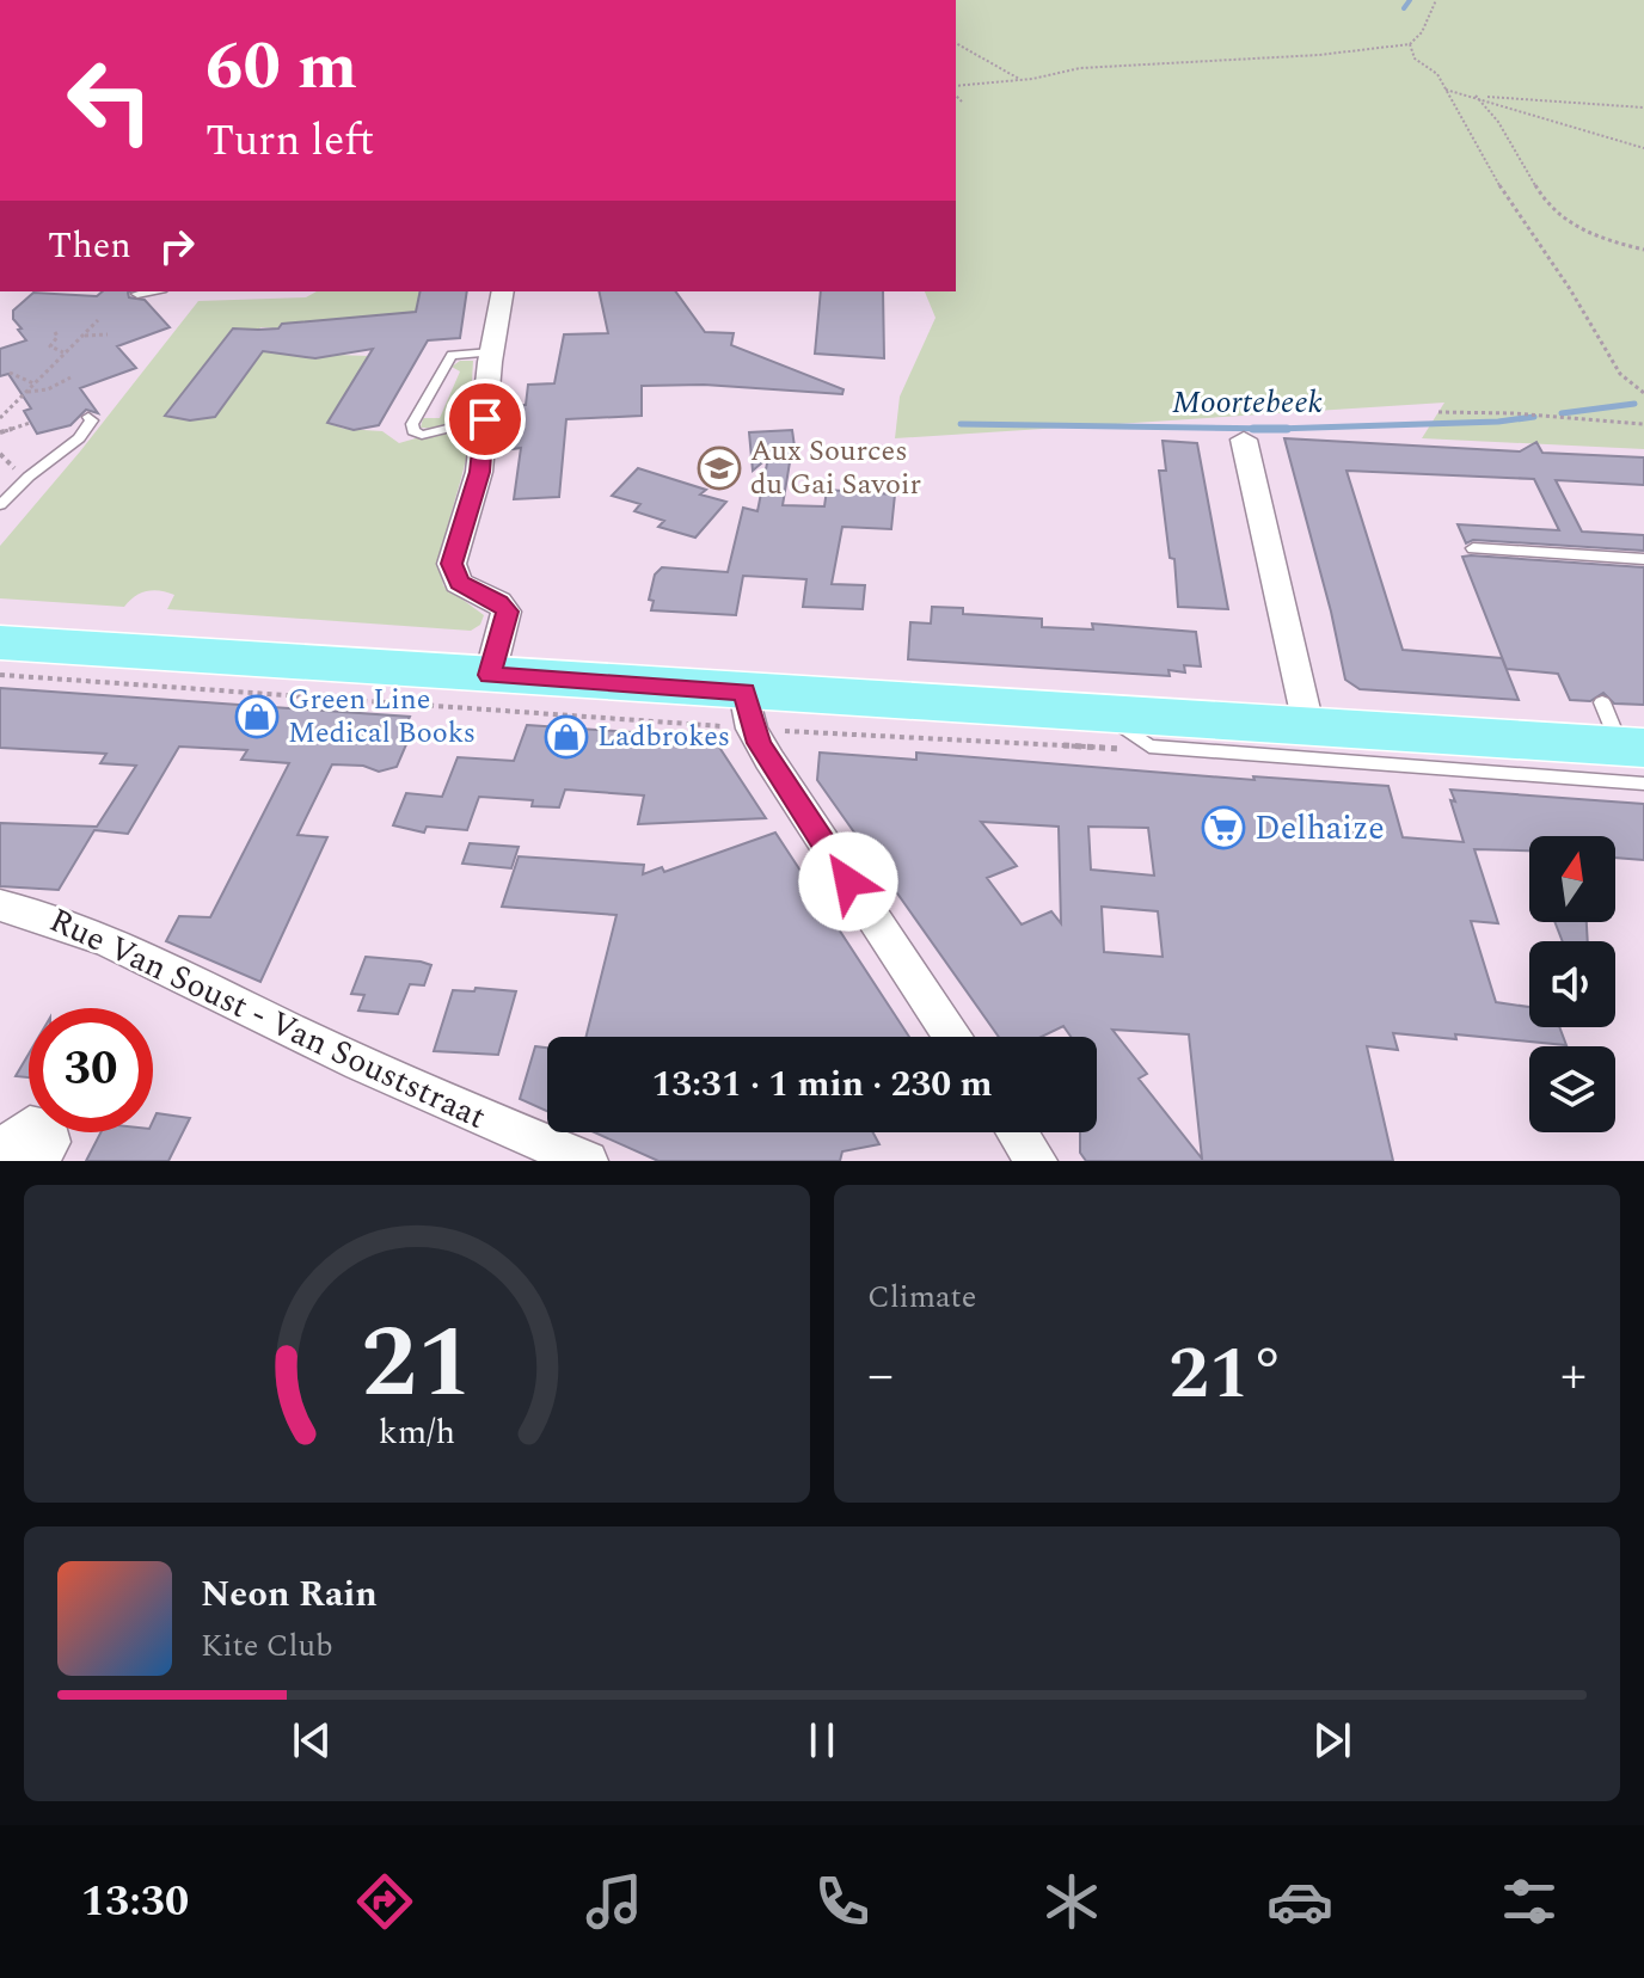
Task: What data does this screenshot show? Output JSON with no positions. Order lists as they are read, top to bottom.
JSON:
{
  "streets": {
    "street": ["Rue Van Soust - Van Souststraat"]
  },
  "water": ["Moortebeek"],
  "places": {
    "school or university": ["Aux Sources du Gai Savoir"],
    "shop": ["Green Line Medical Books", "Ladbrokes"],
    "supermarket": ["Delhaize"]
  },
  "north": "top",
  "page": {
    "turn": ["60 m", "Turn left"],
    "then": "Then",
    "limit": "30",
    "trip": "13:31 · 1 min · 230 m",
    "tile": "Climate",
    "heat": ["−", "21°", "+"],
    "song": ["Neon Rain", "Kite Club"],
    "tabs": "13:30",
    "gauge": ["21", "km/h"]
  }
}
